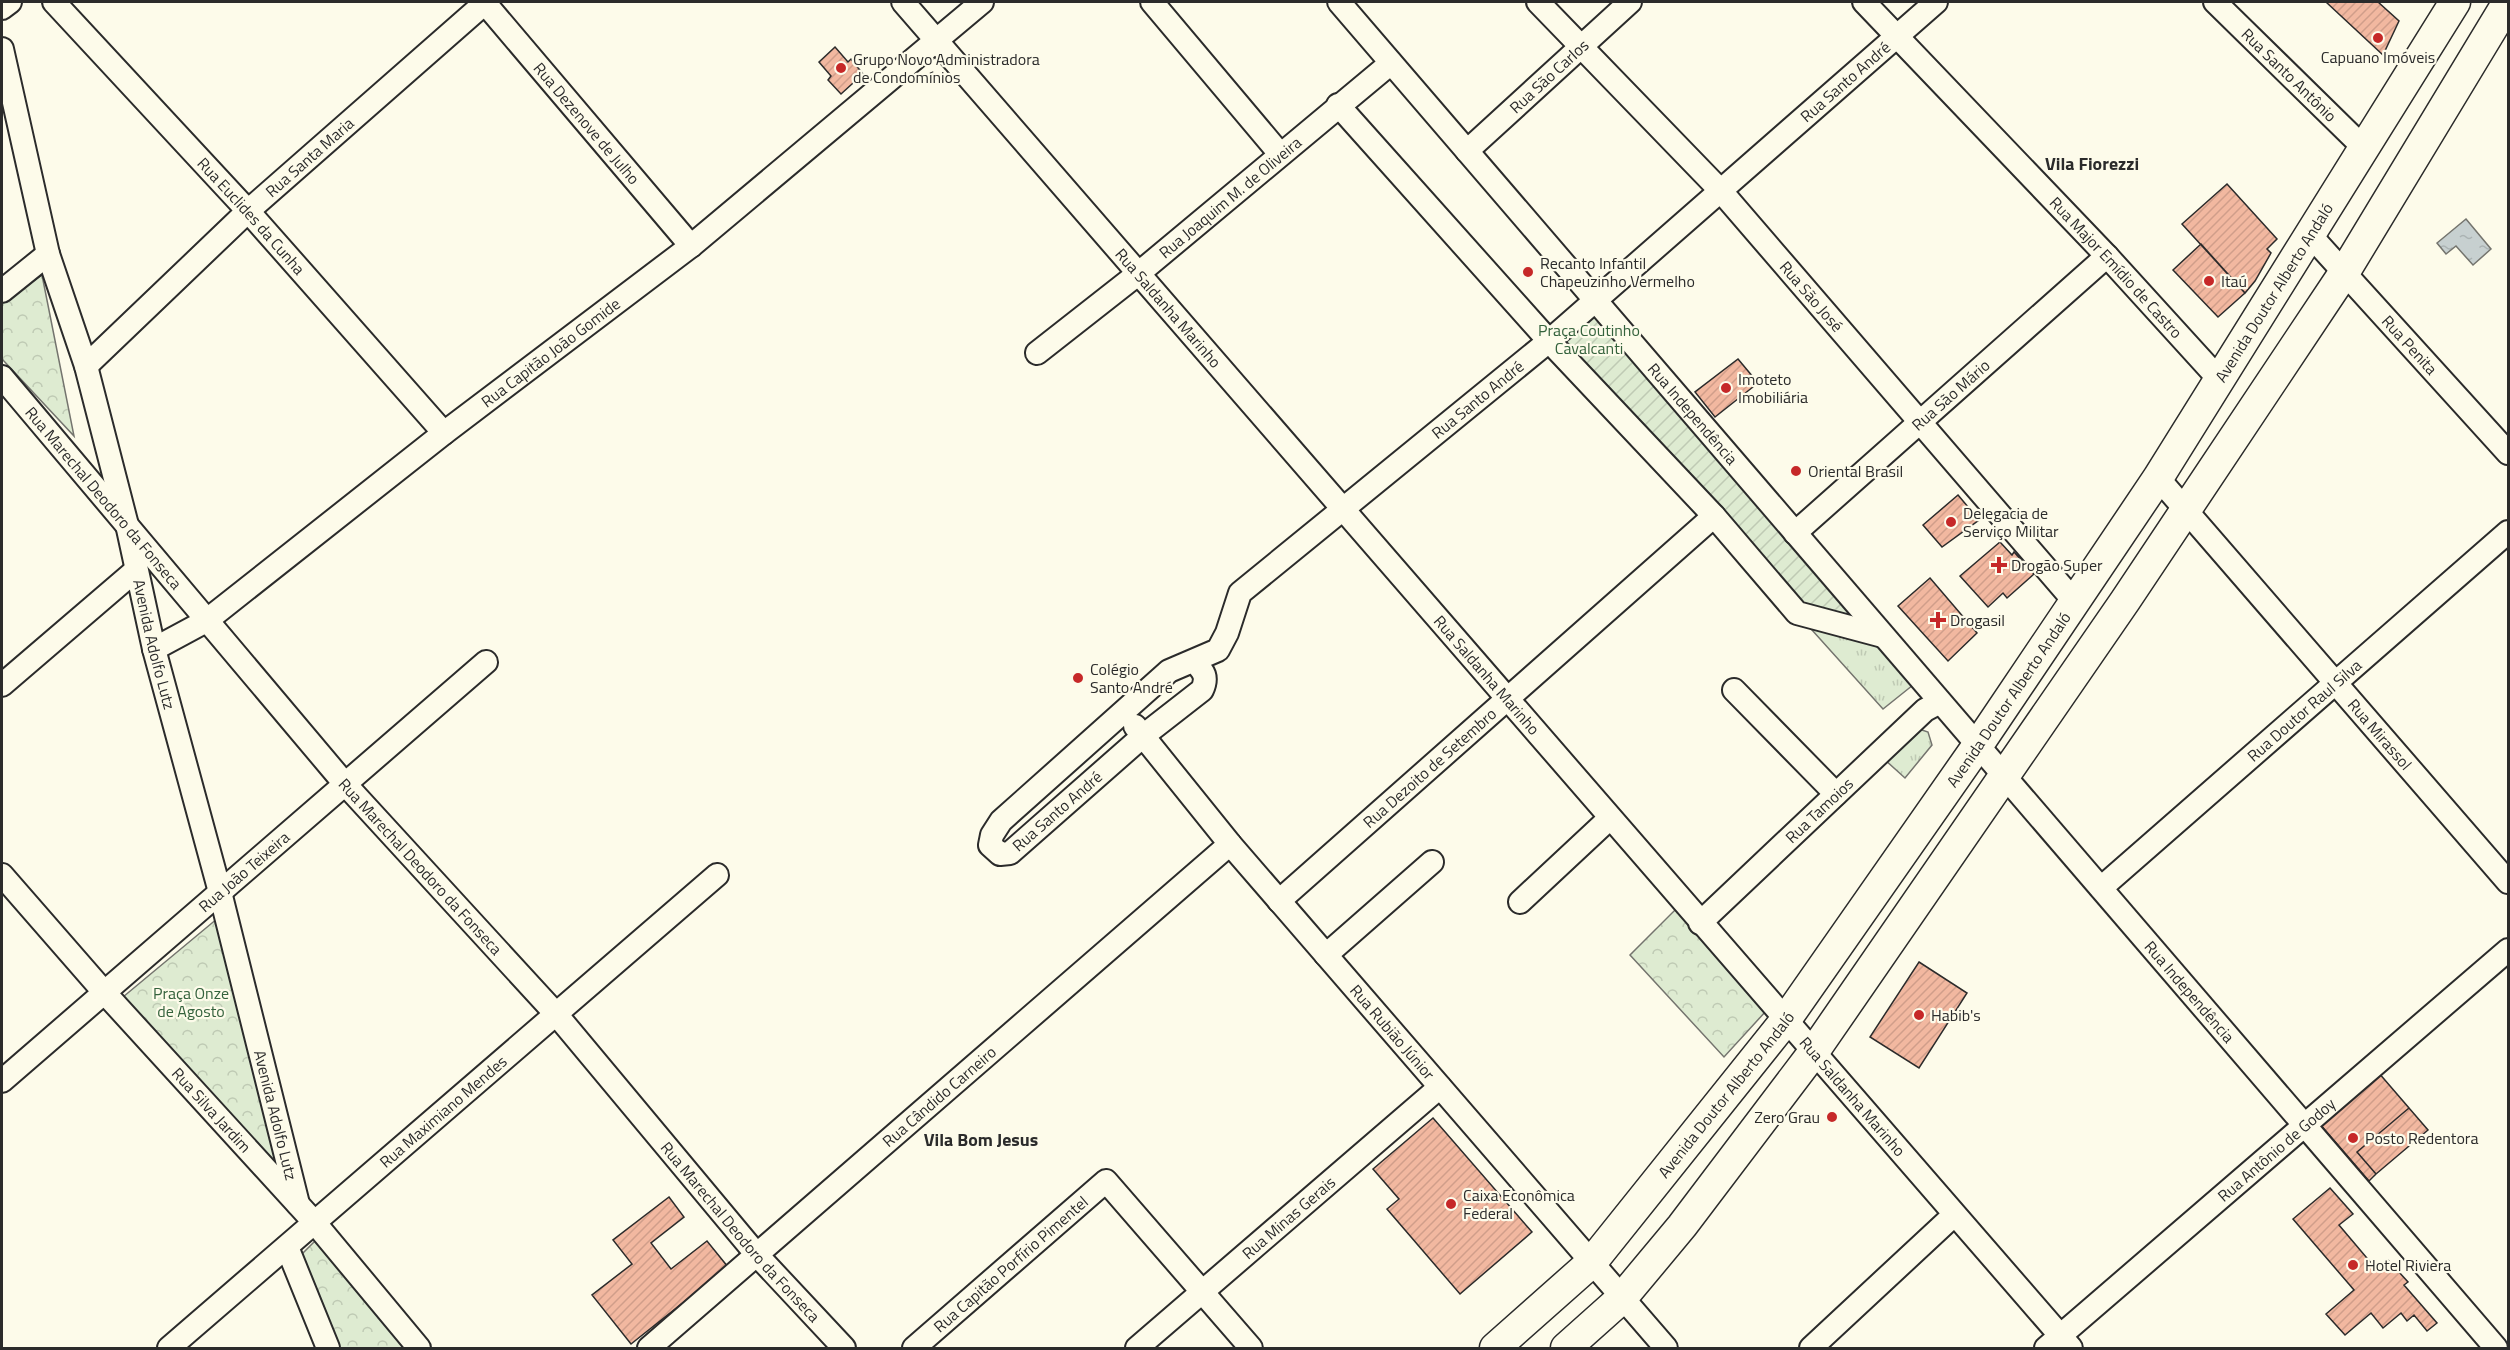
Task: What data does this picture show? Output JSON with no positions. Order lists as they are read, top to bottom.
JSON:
{
  "streets": {
    "main road": ["Avenida Doutor Alberto Andaló"],
    "street": [
      "Rua Santo Antônio",
      "Rua São Carlos",
      "Rua Santo André",
      "Rua Dezenove de Julho",
      "Rua Santa Maria",
      "Rua Joaquim M. de Oliveira",
      "Rua Euclides da Cunha",
      "Rua Major Emídio de Castro",
      "Rua São José",
      "Rua Saldanha Marinho",
      "Rua Penita",
      "Rua Capitão João Gomide",
      "Rua São Mário",
      "Rua Independência",
      "Rua Marechal Deodoro da Fonseca",
      "Avenida Adolfo Lutz",
      "Rua Doutor Raul Silva",
      "Rua Mirassol",
      "Rua Dezoito de Setembro",
      "Rua Tamoios",
      "Rua João Teixeira",
      "Rua Rubião Júnior",
      "Rua Cândido Carneiro",
      "Rua Silva Jardim",
      "Rua Maximiano Mendes",
      "Rua Antônio de Godoy",
      "Rua Minas Gerais",
      "Rua Capitão Porfírio Pimentel"
    ]
  },
  "crossings": [
    ["Rua Santo Antônio", "Avenida Doutor Alberto Andaló"],
    ["Rua São Carlos", "Rua São José"],
    ["Rua São Carlos", "Rua Independência"],
    ["Rua Santo André", "Rua Major Emídio de Castro"],
    ["Rua Santo André", "Rua São José"],
    ["Rua Santo André", "Rua Saldanha Marinho"],
    ["Rua Santo André", "Rua Independência"],
    ["Rua Santo André", "Rua Rubião Júnior"],
    ["Rua Dezenove de Julho", "Rua Santa Maria"],
    ["Rua Dezenove de Julho", "Rua Capitão João Gomide"],
    ["Rua Santa Maria", "Rua Euclides da Cunha"],
    ["Rua Santa Maria", "Avenida Adolfo Lutz"],
    ["Rua Joaquim M. de Oliveira", "Rua Saldanha Marinho"],
    ["Rua Joaquim M. de Oliveira", "Rua Independência"],
    ["Rua Euclides da Cunha", "Rua Capitão João Gomide"],
    ["Rua Major Emídio de Castro", "Avenida Doutor Alberto Andaló"],
    ["Rua Major Emídio de Castro", "Rua São Mário"],
    ["Avenida Doutor Alberto Andaló", "Rua São José"],
    ["Avenida Doutor Alberto Andaló", "Rua Saldanha Marinho"],
    ["Avenida Doutor Alberto Andaló", "Rua Penita"],
    ["Avenida Doutor Alberto Andaló", "Rua Independência"],
    ["Avenida Doutor Alberto Andaló", "Rua Mirassol"],
    ["Avenida Doutor Alberto Andaló", "Rua Rubião Júnior"],
    ["Rua São José", "Rua São Mário"],
    ["Rua Saldanha Marinho", "Rua Capitão João Gomide"],
    ["Rua Saldanha Marinho", "Rua Dezoito de Setembro"],
    ["Rua Saldanha Marinho", "Rua Tamoios"],
    ["Rua Saldanha Marinho", "Rua Antônio de Godoy"],
    ["Rua Capitão João Gomide", "Rua Marechal Deodoro da Fonseca"],
    ["Rua Capitão João Gomide", "Avenida Adolfo Lutz"],
    ["Rua São Mário", "Rua Independência"],
    ["Rua Independência", "Rua Doutor Raul Silva"],
    ["Rua Independência", "Rua Tamoios"],
    ["Rua Independência", "Rua Antônio de Godoy"],
    ["Rua Marechal Deodoro da Fonseca", "Avenida Adolfo Lutz"],
    ["Rua Marechal Deodoro da Fonseca", "Rua João Teixeira"],
    ["Rua Marechal Deodoro da Fonseca", "Rua Cândido Carneiro"],
    ["Rua Marechal Deodoro da Fonseca", "Rua Maximiano Mendes"],
    ["Avenida Adolfo Lutz", "Rua João Teixeira"],
    ["Avenida Adolfo Lutz", "Rua Silva Jardim"],
    ["Rua Doutor Raul Silva", "Rua Mirassol"],
    ["Rua Dezoito de Setembro", "Rua Rubião Júnior"],
    ["Rua João Teixeira", "Rua Silva Jardim"],
    ["Rua Rubião Júnior", "Rua Cândido Carneiro"],
    ["Rua Rubião Júnior", "Rua Minas Gerais"],
    ["Rua Silva Jardim", "Rua Maximiano Mendes"],
    ["Rua Minas Gerais", "Rua Capitão Porfírio Pimentel"]
  ],
  "districts": ["Vila Fiorezzi", "Vila Bom Jesus"],
  "parks": ["Praça Coutinho Cavalcanti", "Praça Onze de Agosto"],
  "places": {
    "other": [
      "Capuano Imóveis",
      "Grupo Novo Administradora de Condomínios",
      "Recanto Infantil Chapeuzinho Vermelho",
      "Itaú",
      "Imoteto Imobiliária",
      "Oriental Brasil",
      "Delegacia de Serviço Militar",
      "Colégio Santo André",
      "Habib's",
      "Zero Grau",
      "Posto Redentora",
      "Caixa Econômica Federal",
      "Hotel Riviera"
    ],
    "health": ["Drogão Super", "Drogasil"]
  }
}
